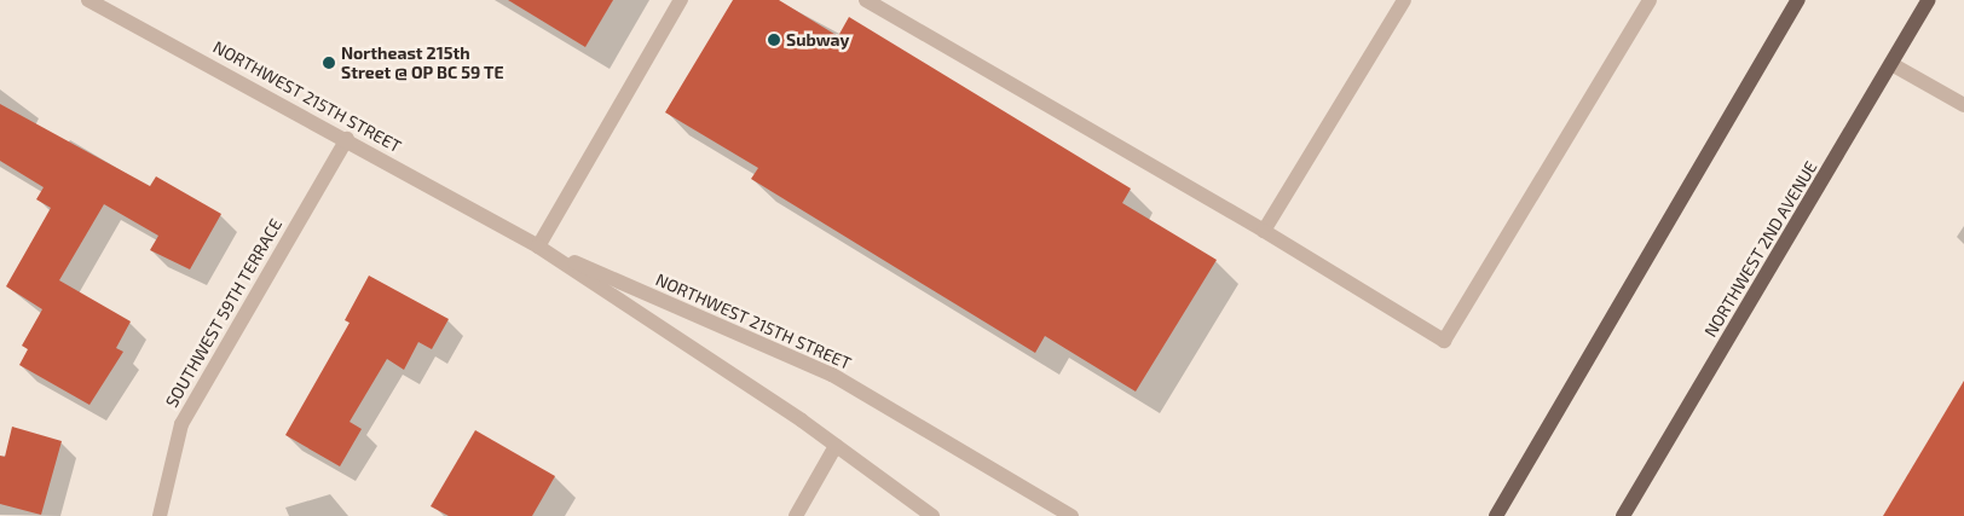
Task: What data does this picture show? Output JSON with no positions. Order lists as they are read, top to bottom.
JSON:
{
  "streets": {
    "main road": ["NORTHWEST 2ND AVENUE"],
    "street": ["NORTHWEST 215TH STREET", "SOUTHWEST 59TH TERRACE"]
  },
  "crossings": [
    ["NORTHWEST 215TH STREET", "SOUTHWEST 59TH TERRACE"]
  ],
  "places": ["Subway", "Northeast 215th Street @ OP BC 59 TE"]
}
